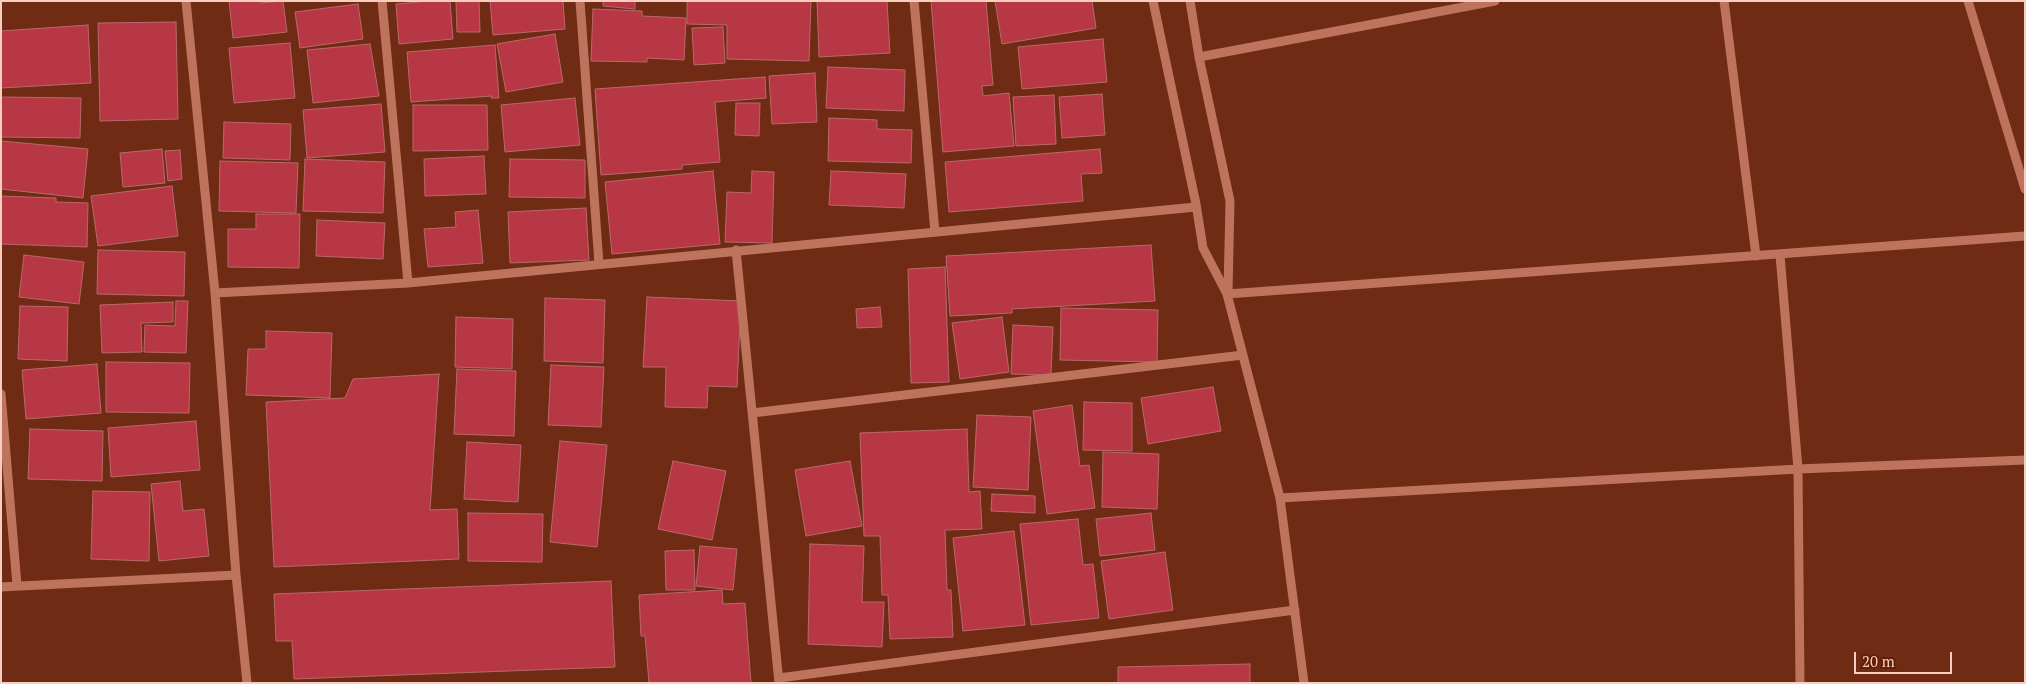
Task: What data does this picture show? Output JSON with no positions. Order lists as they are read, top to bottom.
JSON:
{
  "scale_bar": "20 m"
}
